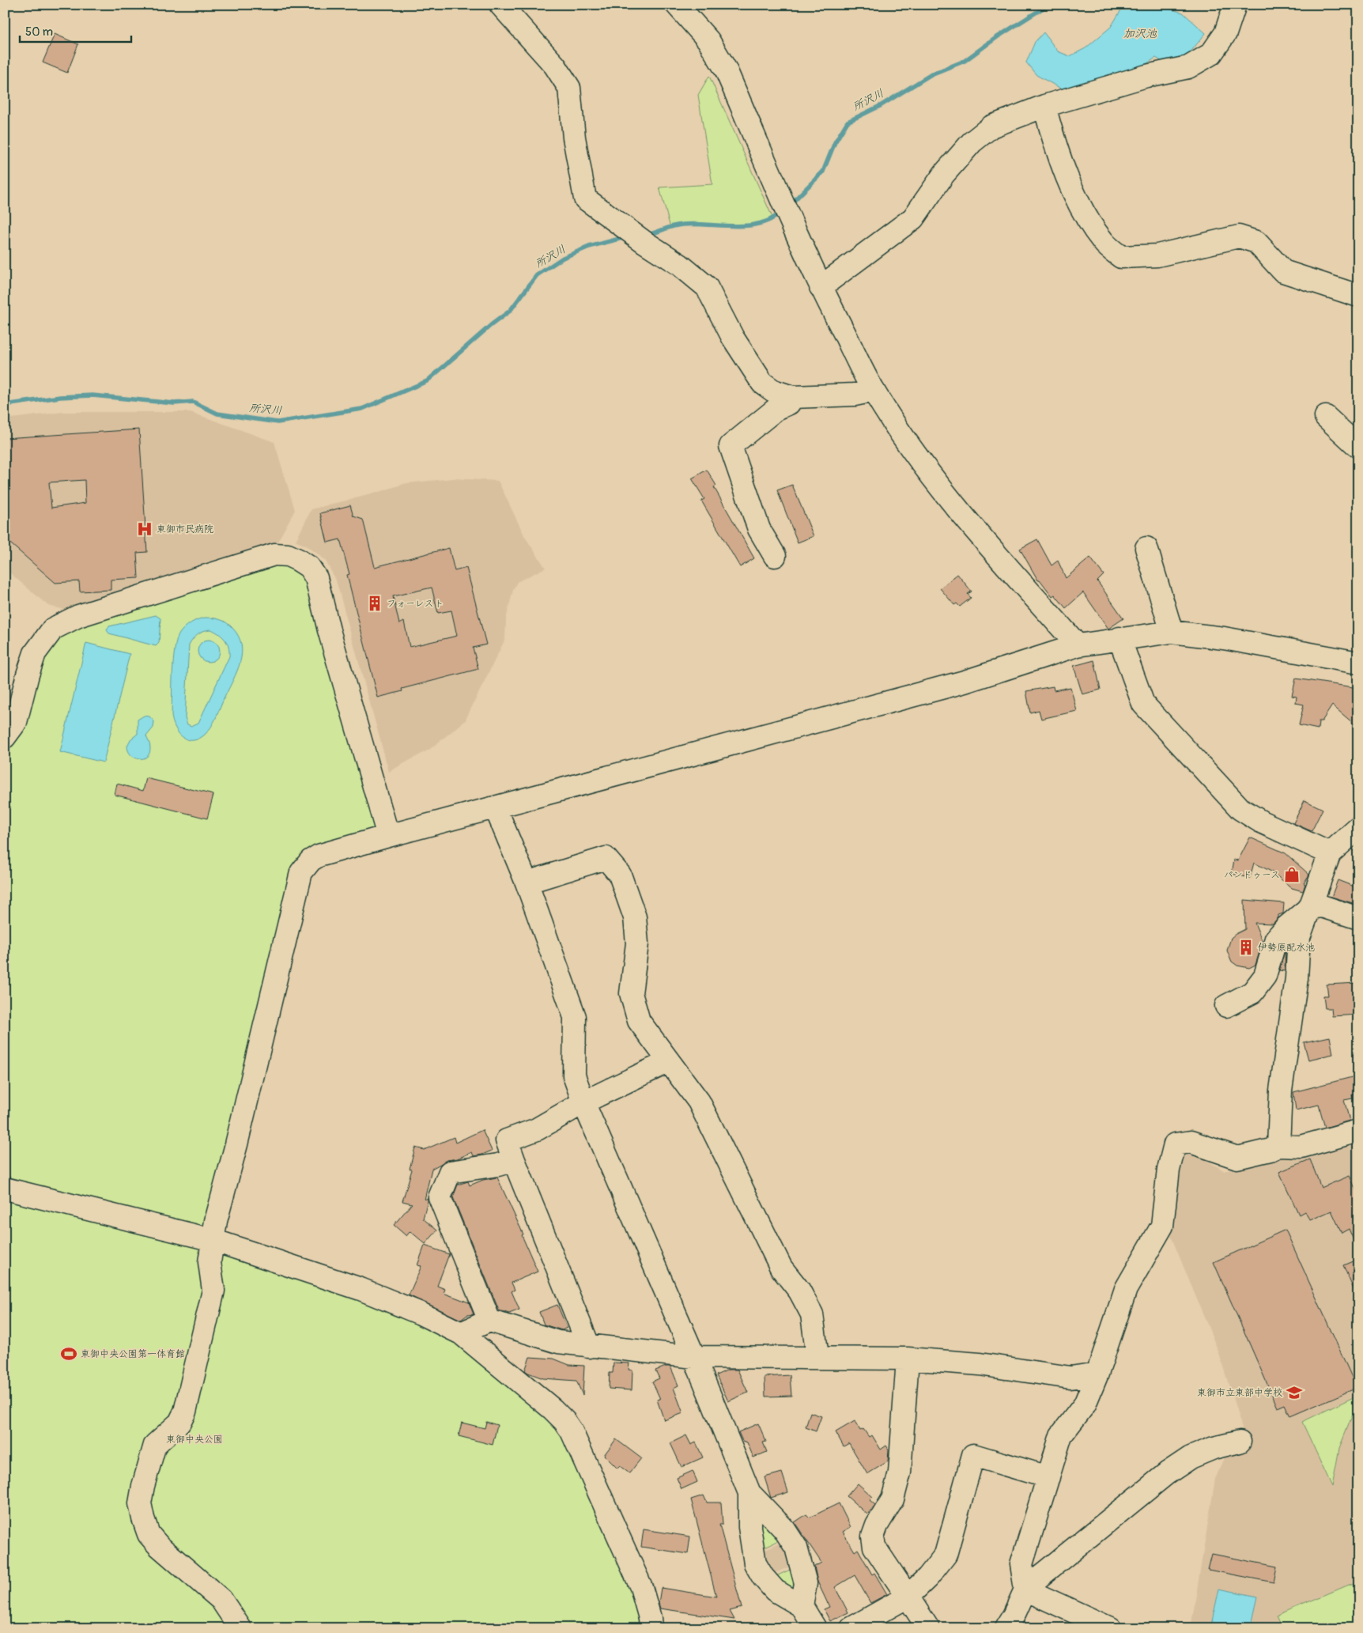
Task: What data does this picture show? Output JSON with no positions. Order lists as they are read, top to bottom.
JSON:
{
  "water": ["加沢池", "所沢川"],
  "parks": ["東御中央公園"],
  "places": {
    "hospital": ["東御市民病院"],
    "building": ["フォーレスト", "伊勢原配水池"],
    "shop": ["パンドゥース"],
    "sports": ["東御中央公園第一体育館"],
    "school or university": ["東御市立東部中学校"]
  },
  "scale_bar": "50 m"
}
